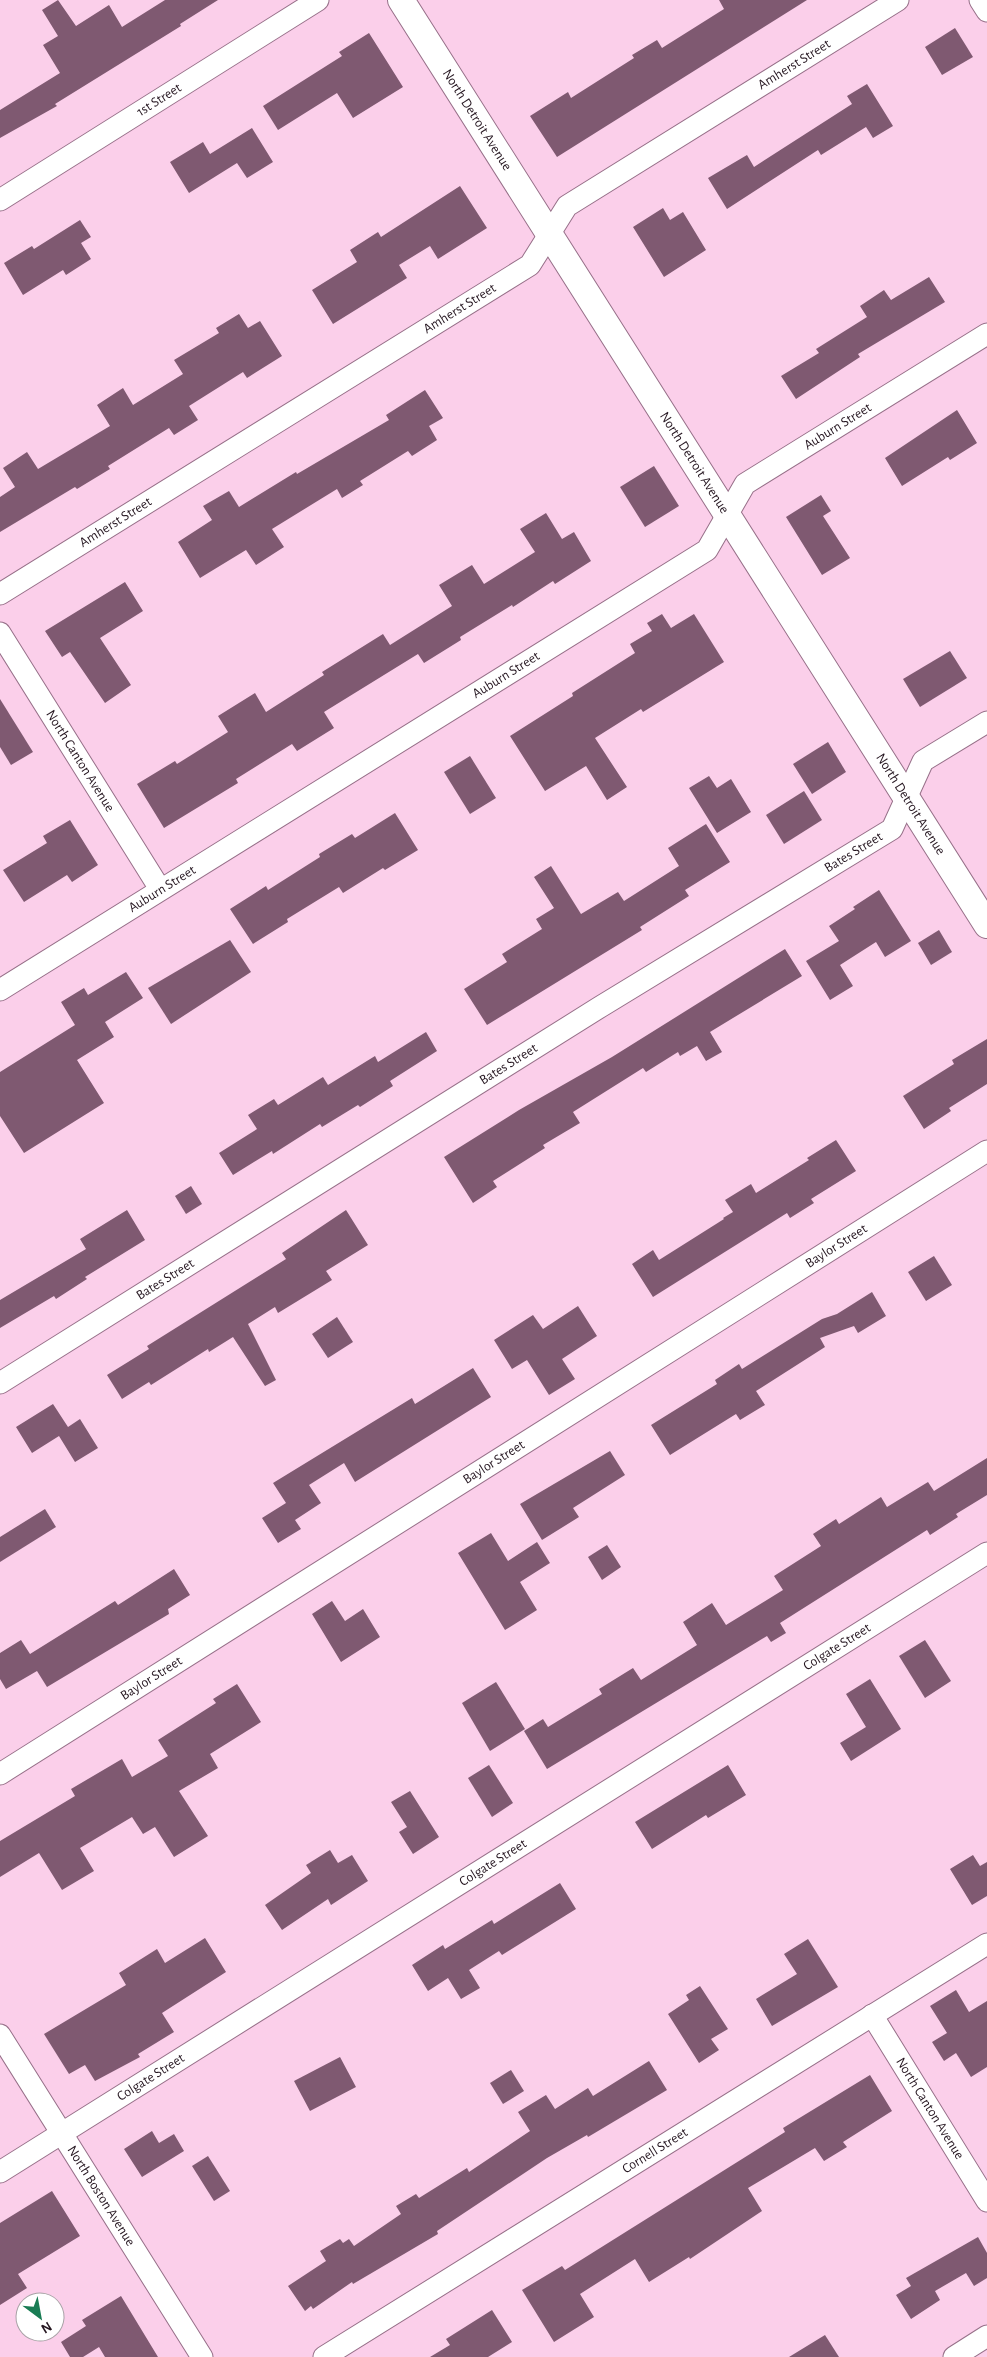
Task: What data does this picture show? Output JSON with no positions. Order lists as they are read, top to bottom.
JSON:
{
  "streets": {
    "street": [
      "Amherst Street",
      "1st Street",
      "North Detroit Avenue",
      "Auburn Street",
      "North Canton Avenue",
      "Bates Street",
      "Baylor Street",
      "Colgate Street",
      "Cornell Street",
      "North Boston Avenue"
    ]
  },
  "crossings": [
    ["Amherst Street", "North Detroit Avenue"],
    ["North Detroit Avenue", "Auburn Street"],
    ["North Detroit Avenue", "Bates Street"],
    ["Auburn Street", "North Canton Avenue"],
    ["North Canton Avenue", "Cornell Street"],
    ["Colgate Street", "North Boston Avenue"]
  ],
  "north": "bottom right"
}
